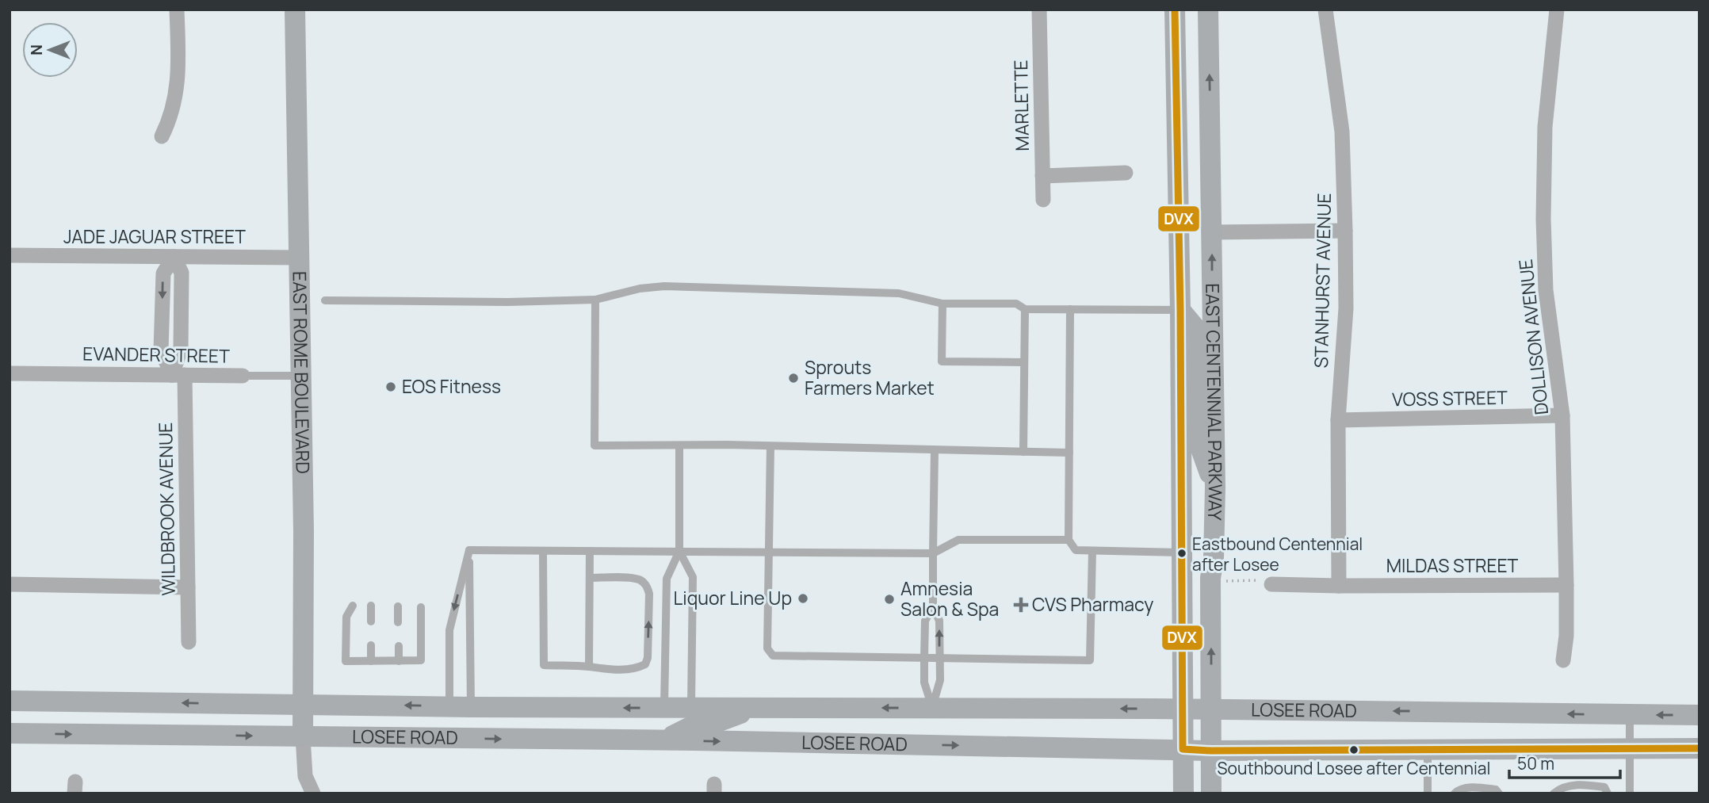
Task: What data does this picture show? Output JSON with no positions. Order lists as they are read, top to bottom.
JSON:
{
  "streets": {
    "main road": ["EAST ROME BOULEVARD", "EAST CENTENNIAL PARKWAY", "LOSEE ROAD"],
    "street": [
      "MARLETTE",
      "JADE JAGUAR STREET",
      "STANHURST AVENUE",
      "DOLLISON AVENUE",
      "EVANDER STREET",
      "VOSS STREET",
      "WILDBROOK AVENUE",
      "MILDAS STREET"
    ]
  },
  "crossings": [
    ["JADE JAGUAR STREET", "EAST ROME BOULEVARD"],
    ["JADE JAGUAR STREET", "WILDBROOK AVENUE"],
    ["STANHURST AVENUE", "VOSS STREET"],
    ["STANHURST AVENUE", "MILDAS STREET"],
    ["DOLLISON AVENUE", "VOSS STREET"],
    ["DOLLISON AVENUE", "MILDAS STREET"],
    ["EVANDER STREET", "EAST ROME BOULEVARD"],
    ["EVANDER STREET", "WILDBROOK AVENUE"],
    ["EAST ROME BOULEVARD", "LOSEE ROAD"],
    ["EAST CENTENNIAL PARKWAY", "LOSEE ROAD"]
  ],
  "places": {
    "other": [
      "Sprouts Farmers Market",
      "EOS Fitness",
      "Eastbound Centennial after Losee",
      "Liquor Line Up",
      "Amnesia Salon & Spa",
      "Southbound Losee after Centennial"
    ],
    "health": ["CVS Pharmacy"]
  },
  "lines": ["transit line DVX"],
  "scale_bar": "50 m",
  "north": "left"
}
